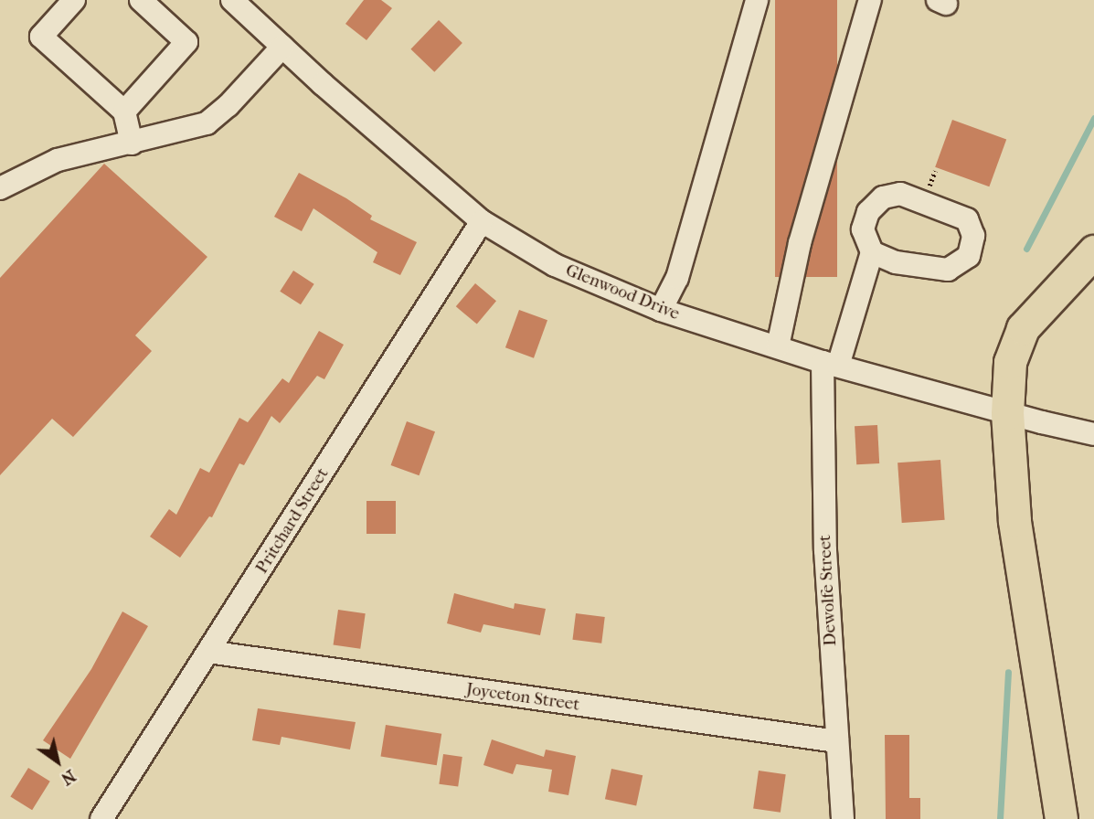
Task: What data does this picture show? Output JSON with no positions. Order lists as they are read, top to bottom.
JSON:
{
  "streets": {
    "street": [
      "Glenwood Drive",
      "Pritchard Street",
      "Dewolfe Street",
      "Joyceton Street"
    ]
  },
  "crossings": [
    ["Glenwood Drive", "Pritchard Street"],
    ["Glenwood Drive", "Dewolfe Street"],
    ["Pritchard Street", "Joyceton Street"],
    ["Dewolfe Street", "Joyceton Street"]
  ],
  "north": "bottom right"
}
